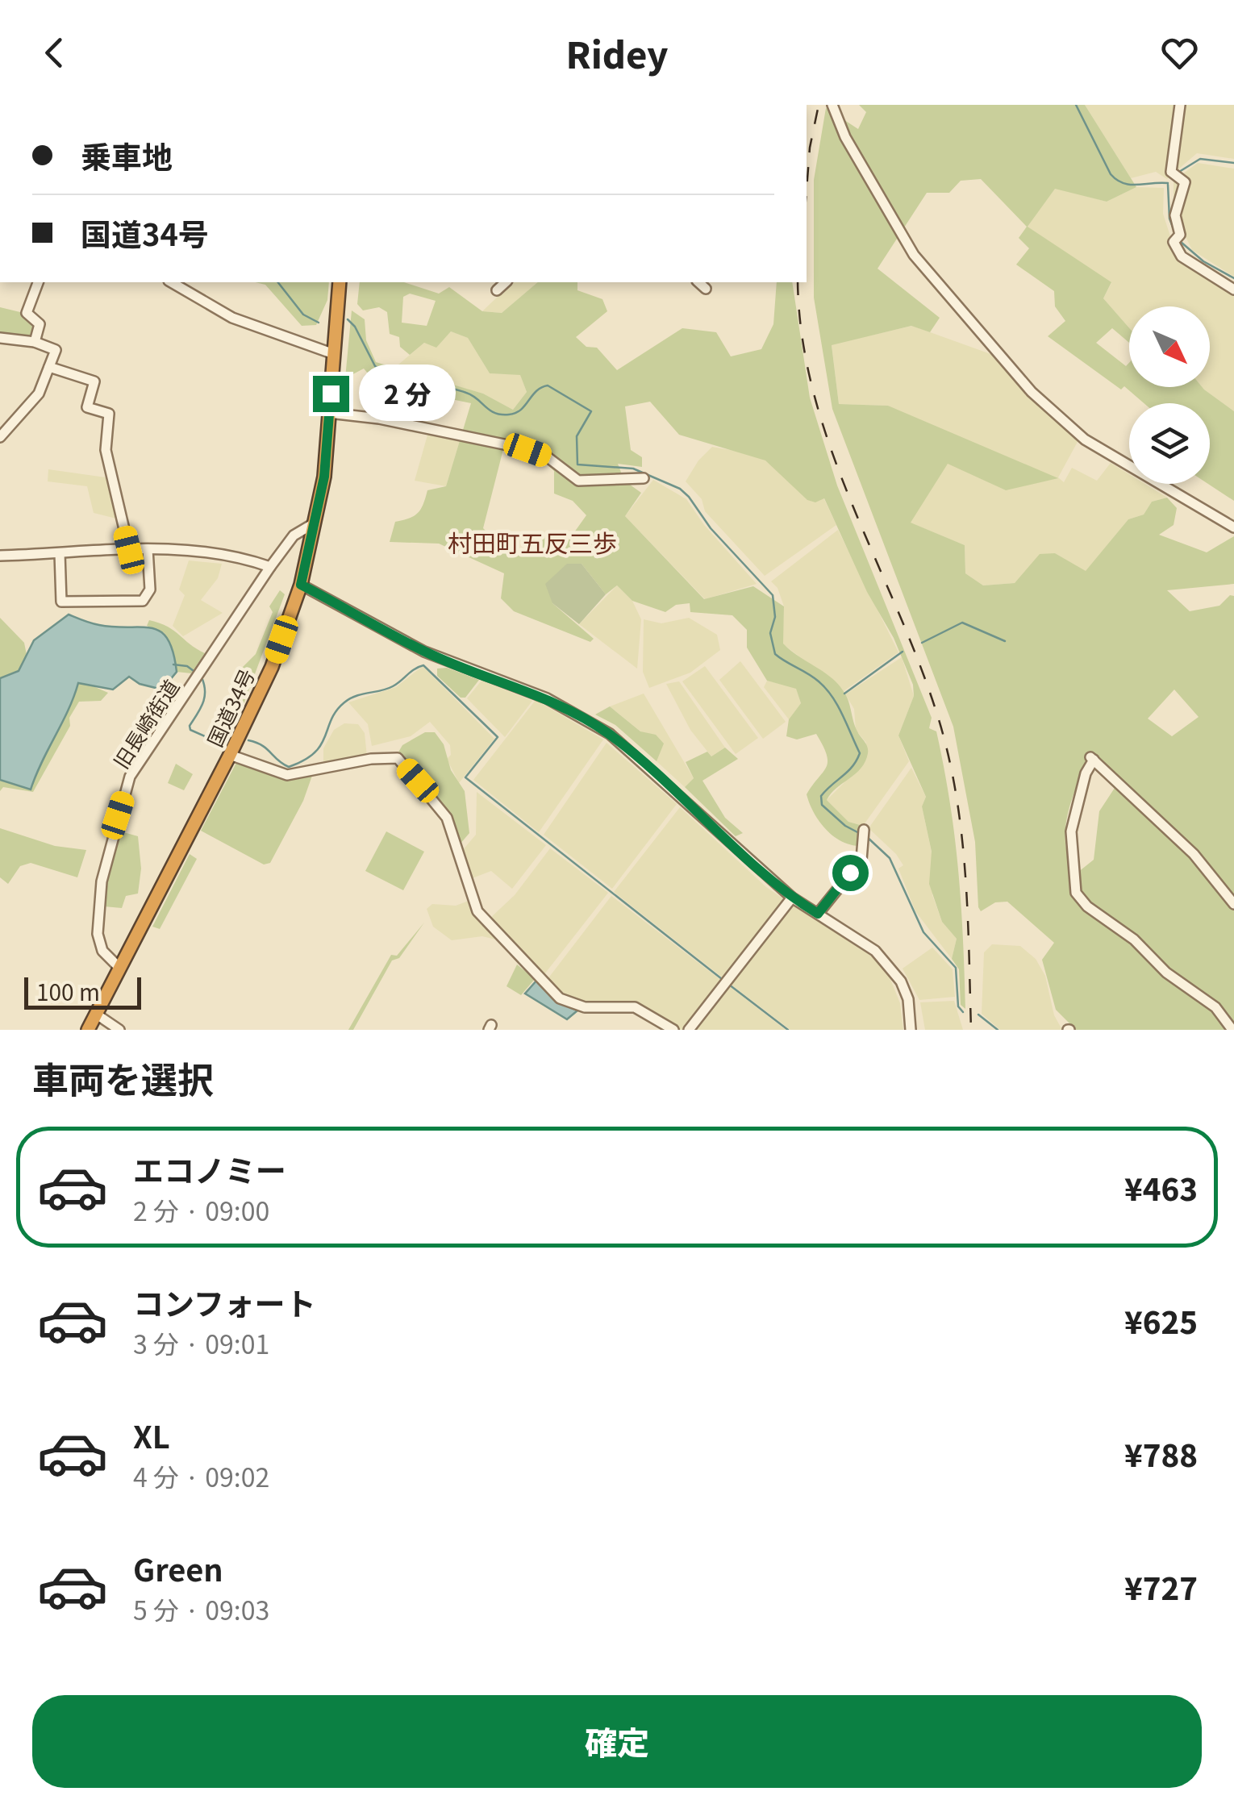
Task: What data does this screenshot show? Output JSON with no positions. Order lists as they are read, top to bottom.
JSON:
{
  "streets": {
    "highway": ["国道34号"],
    "street": ["旧長崎街道"]
  },
  "crossings": [
    ["国道34号", "旧長崎街道"]
  ],
  "districts": ["村田町五反三歩"],
  "scale_bar": "100 m",
  "north": "bottom right",
  "page": {
    "header": "Ridey",
    "banner": ["乗車地", "国道34号"],
    "bubble": "2 分",
    "scale": "100 m",
    "heading": "車両を選択",
    "list": [
      {
        "name": "エコノミー",
        "note": "2 分 · 09:00",
        "value": "¥463"
      },
      {
        "name": "コンフォート",
        "note": "3 分 · 09:01",
        "value": "¥625"
      },
      {
        "name": "XL",
        "note": "4 分 · 09:02",
        "value": "¥788"
      },
      {
        "name": "Green",
        "note": "5 分 · 09:03",
        "value": "¥727"
      }
    ],
    "buttons": "確定"
  }
}
